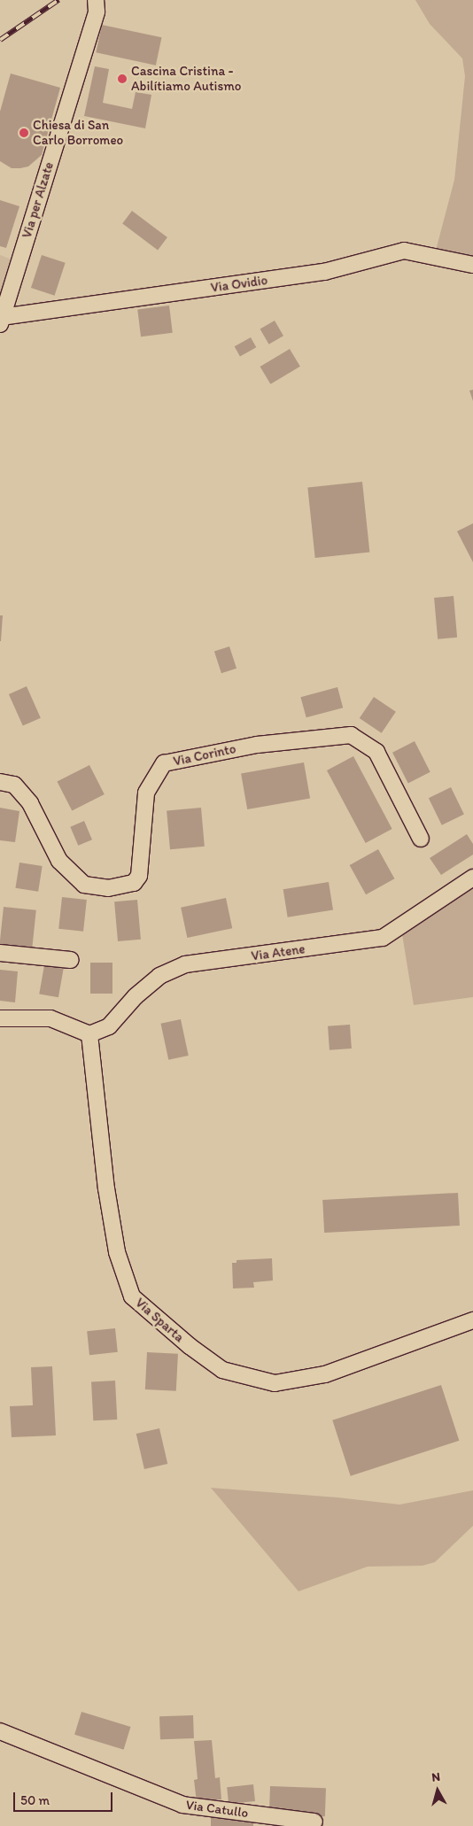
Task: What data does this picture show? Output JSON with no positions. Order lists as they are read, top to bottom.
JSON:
{
  "streets": {
    "street": [
      "Via per Alzate",
      "Via Ovidio",
      "Via Corinto",
      "Via Atene",
      "Via Sparta",
      "Via Catullo"
    ]
  },
  "crossings": [
    ["Via per Alzate", "Via Ovidio"],
    ["Via Atene", "Via Sparta"]
  ],
  "places": ["Cascina Cristina - Abilítiamo Autismo", "Chiesa di San Carlo Borromeo"],
  "scale_bar": "50 m",
  "north": "top"
}
